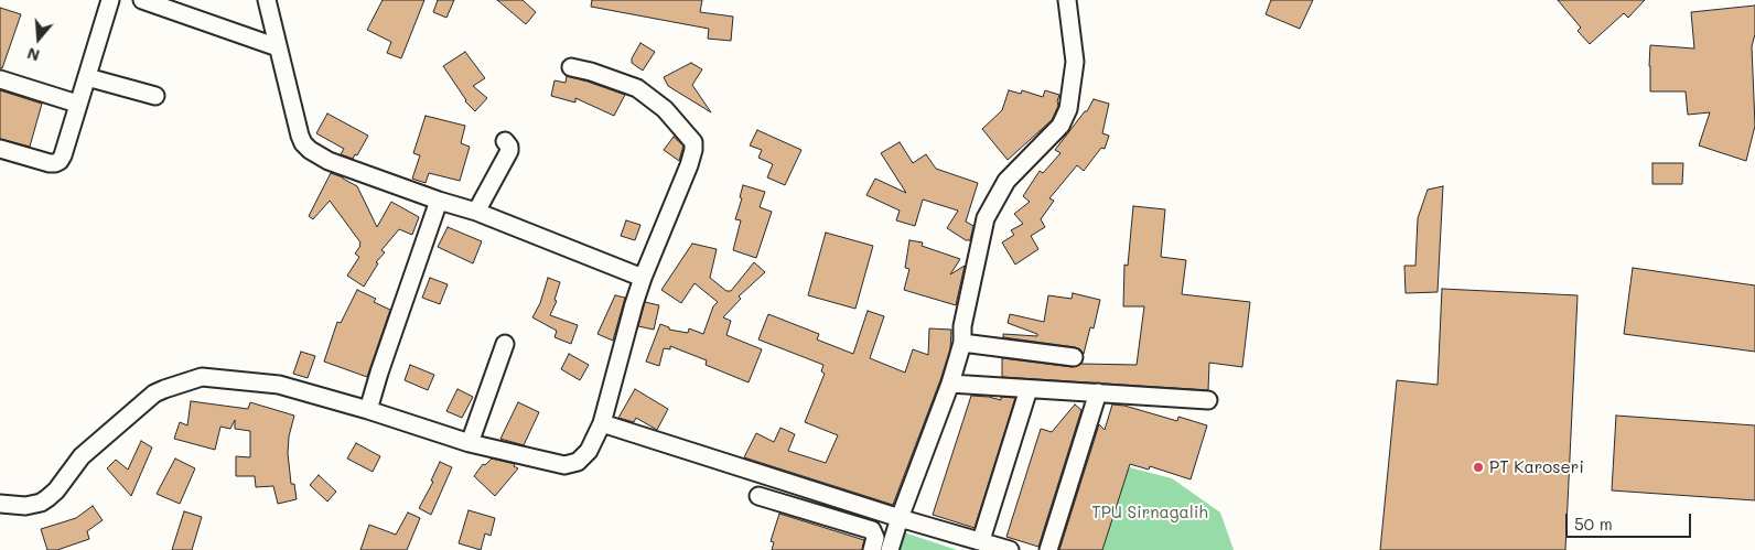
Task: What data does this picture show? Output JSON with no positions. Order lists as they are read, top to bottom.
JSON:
{
  "parks": ["TPU Sirnagalih"],
  "places": ["PT Karoseri"],
  "scale_bar": "50 m",
  "north": "bottom"
}
